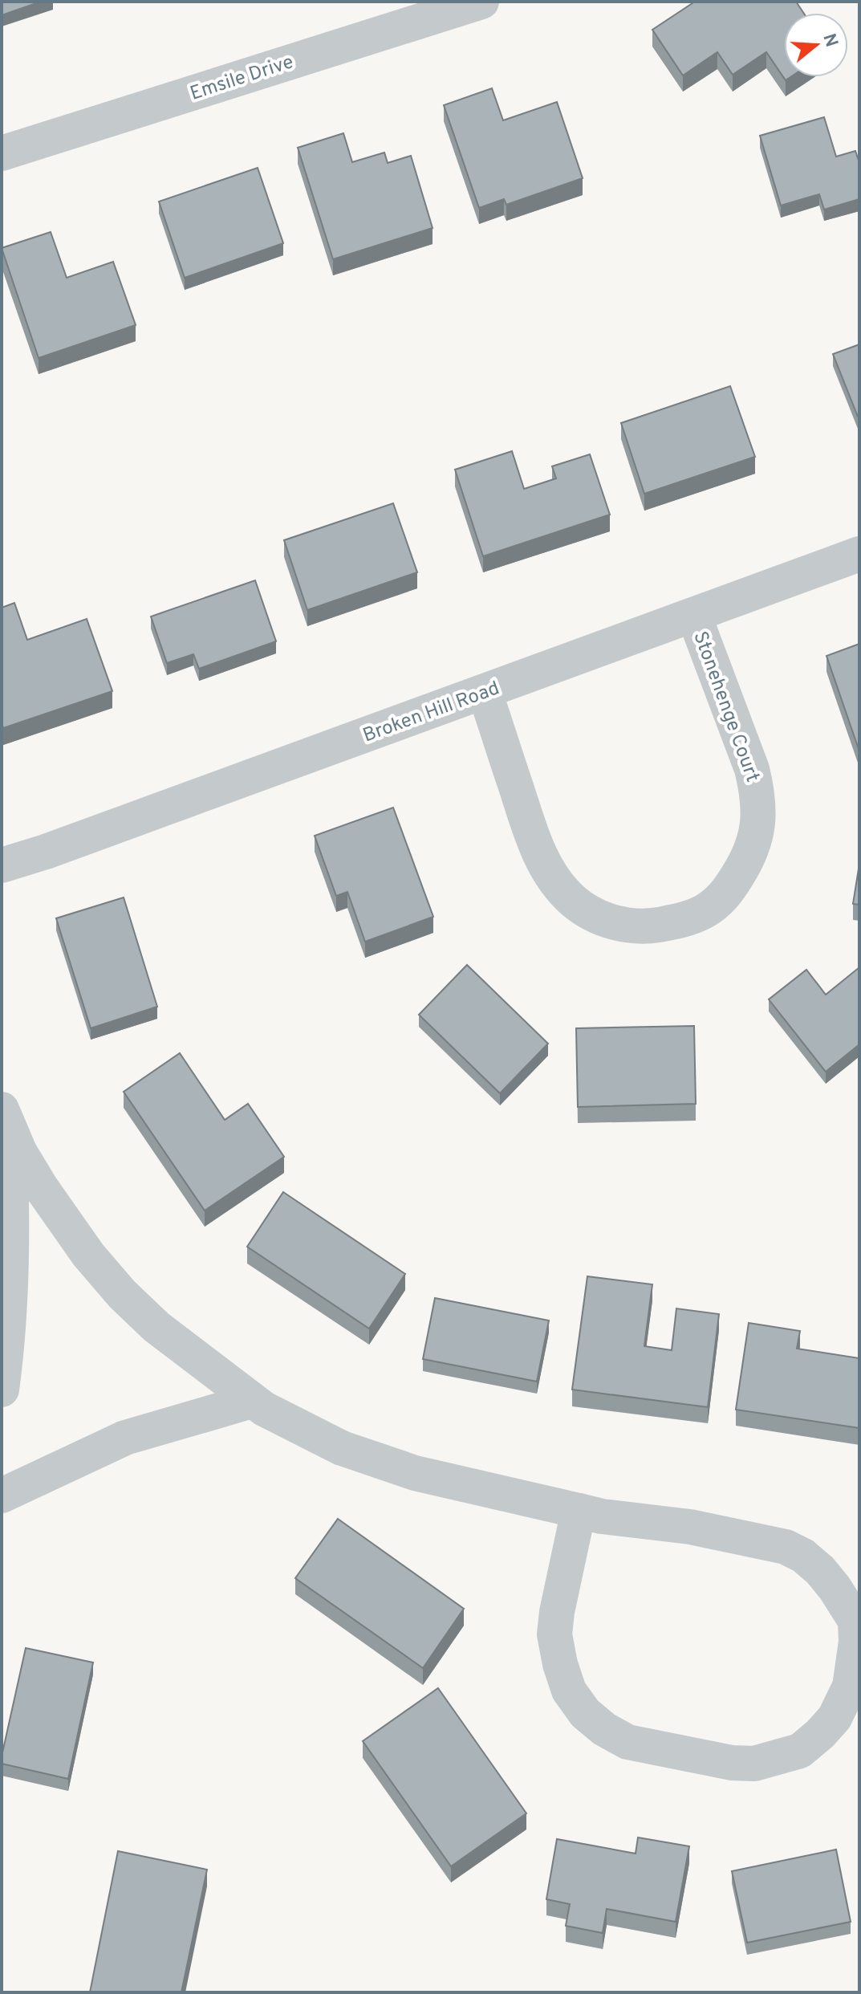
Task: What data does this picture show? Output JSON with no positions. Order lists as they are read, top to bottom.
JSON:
{
  "streets": {
    "street": ["Emsile Drive", "Stonehenge Court", "Broken Hill Road"]
  },
  "crossings": [
    ["Stonehenge Court", "Broken Hill Road"]
  ],
  "north": "right"
}
